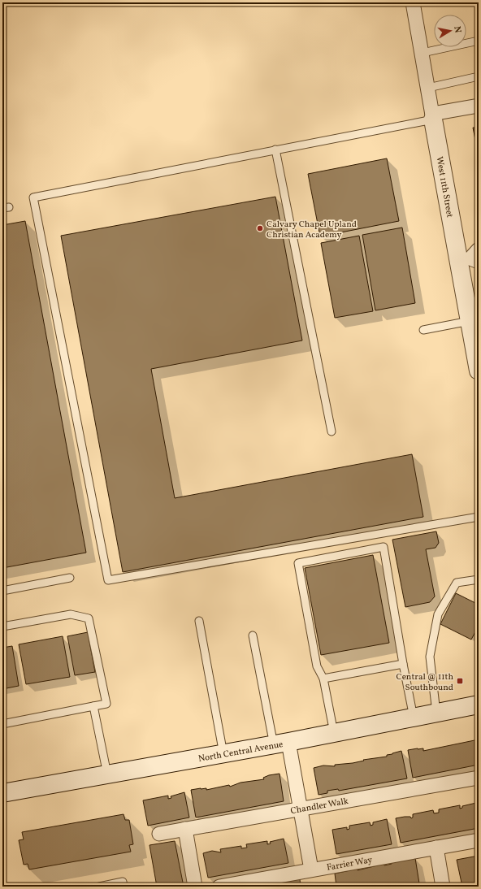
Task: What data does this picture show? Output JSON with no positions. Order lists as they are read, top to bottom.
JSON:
{
  "streets": {
    "main road": ["West 11th Street", "North Central Avenue"],
    "street": ["Chandler Walk", "Farrier Way"]
  },
  "places": {
    "other": ["Calvary Chapel Upland Christian Academy"],
    "transit": ["Central @ 11th Southbound"]
  },
  "north": "right"
}
